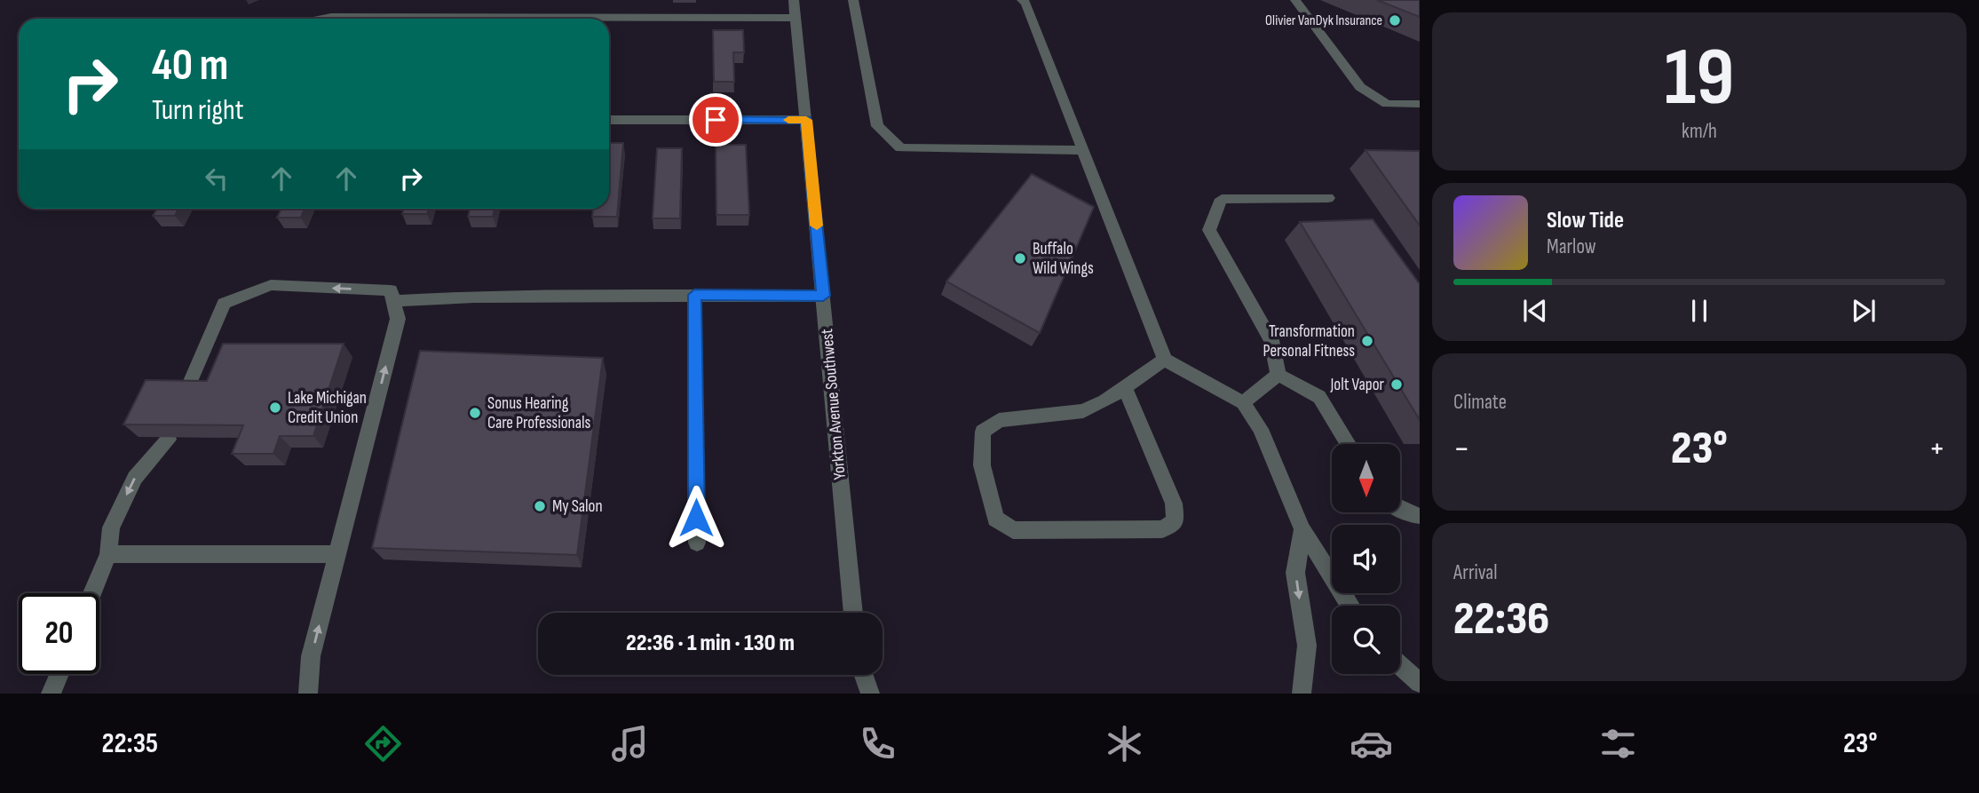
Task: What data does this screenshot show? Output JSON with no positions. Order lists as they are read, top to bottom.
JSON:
{
  "streets": {
    "street": ["Yorkton Avenue Southwest"]
  },
  "places": [
    "Olivier VanDyk Insurance",
    "Buffalo Wild Wings",
    "Transformation Personal Fitness",
    "Jolt Vapor",
    "Lake Michigan Credit Union",
    "Sonus Hearing Care Professionals",
    "My Salon"
  ],
  "north": "bottom",
  "page": {
    "tile": [
      ["19", "km/h"],
      "Climate",
      ["Arrival", "22:36"]
    ],
    "turn": ["40 m", "Turn right"],
    "song": ["Slow Tide", "Marlow"],
    "heat": ["−", "23°", "+"],
    "limit": "20",
    "trip": "22:36 · 1 min · 130 m",
    "tabs": ["22:35", "23°"]
  }
}
